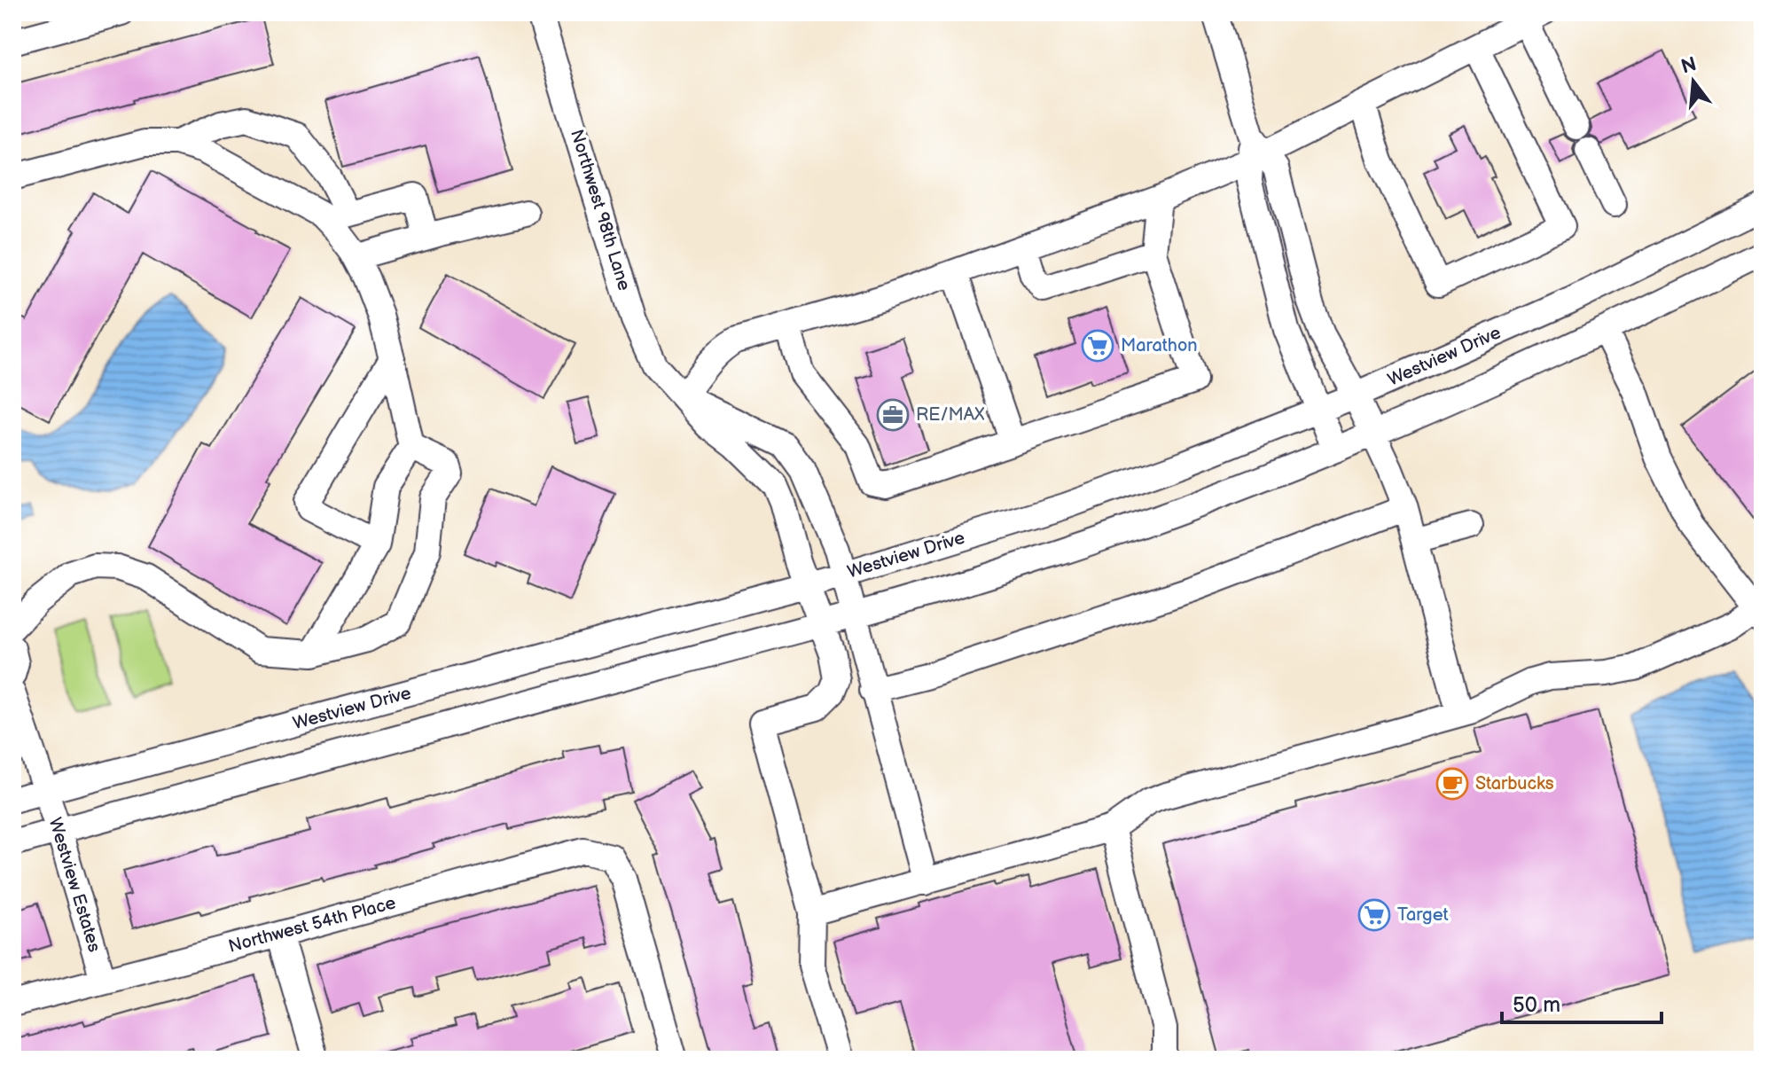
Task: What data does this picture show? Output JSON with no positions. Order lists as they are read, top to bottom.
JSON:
{
  "streets": {
    "street": [
      "Northwest 98th Lane",
      "Westview Drive",
      "Westview Estates",
      "Northwest 54th Place"
    ]
  },
  "crossings": [
    ["Northwest 98th Lane", "Westview Drive"],
    ["Westview Drive", "Westview Estates"],
    ["Westview Estates", "Northwest 54th Place"]
  ],
  "places": {
    "supermarket": ["Marathon", "Target"],
    "office": ["RE/MAX"],
    "cafe": ["Starbucks"]
  },
  "scale_bar": "50 m",
  "north": "top"
}
